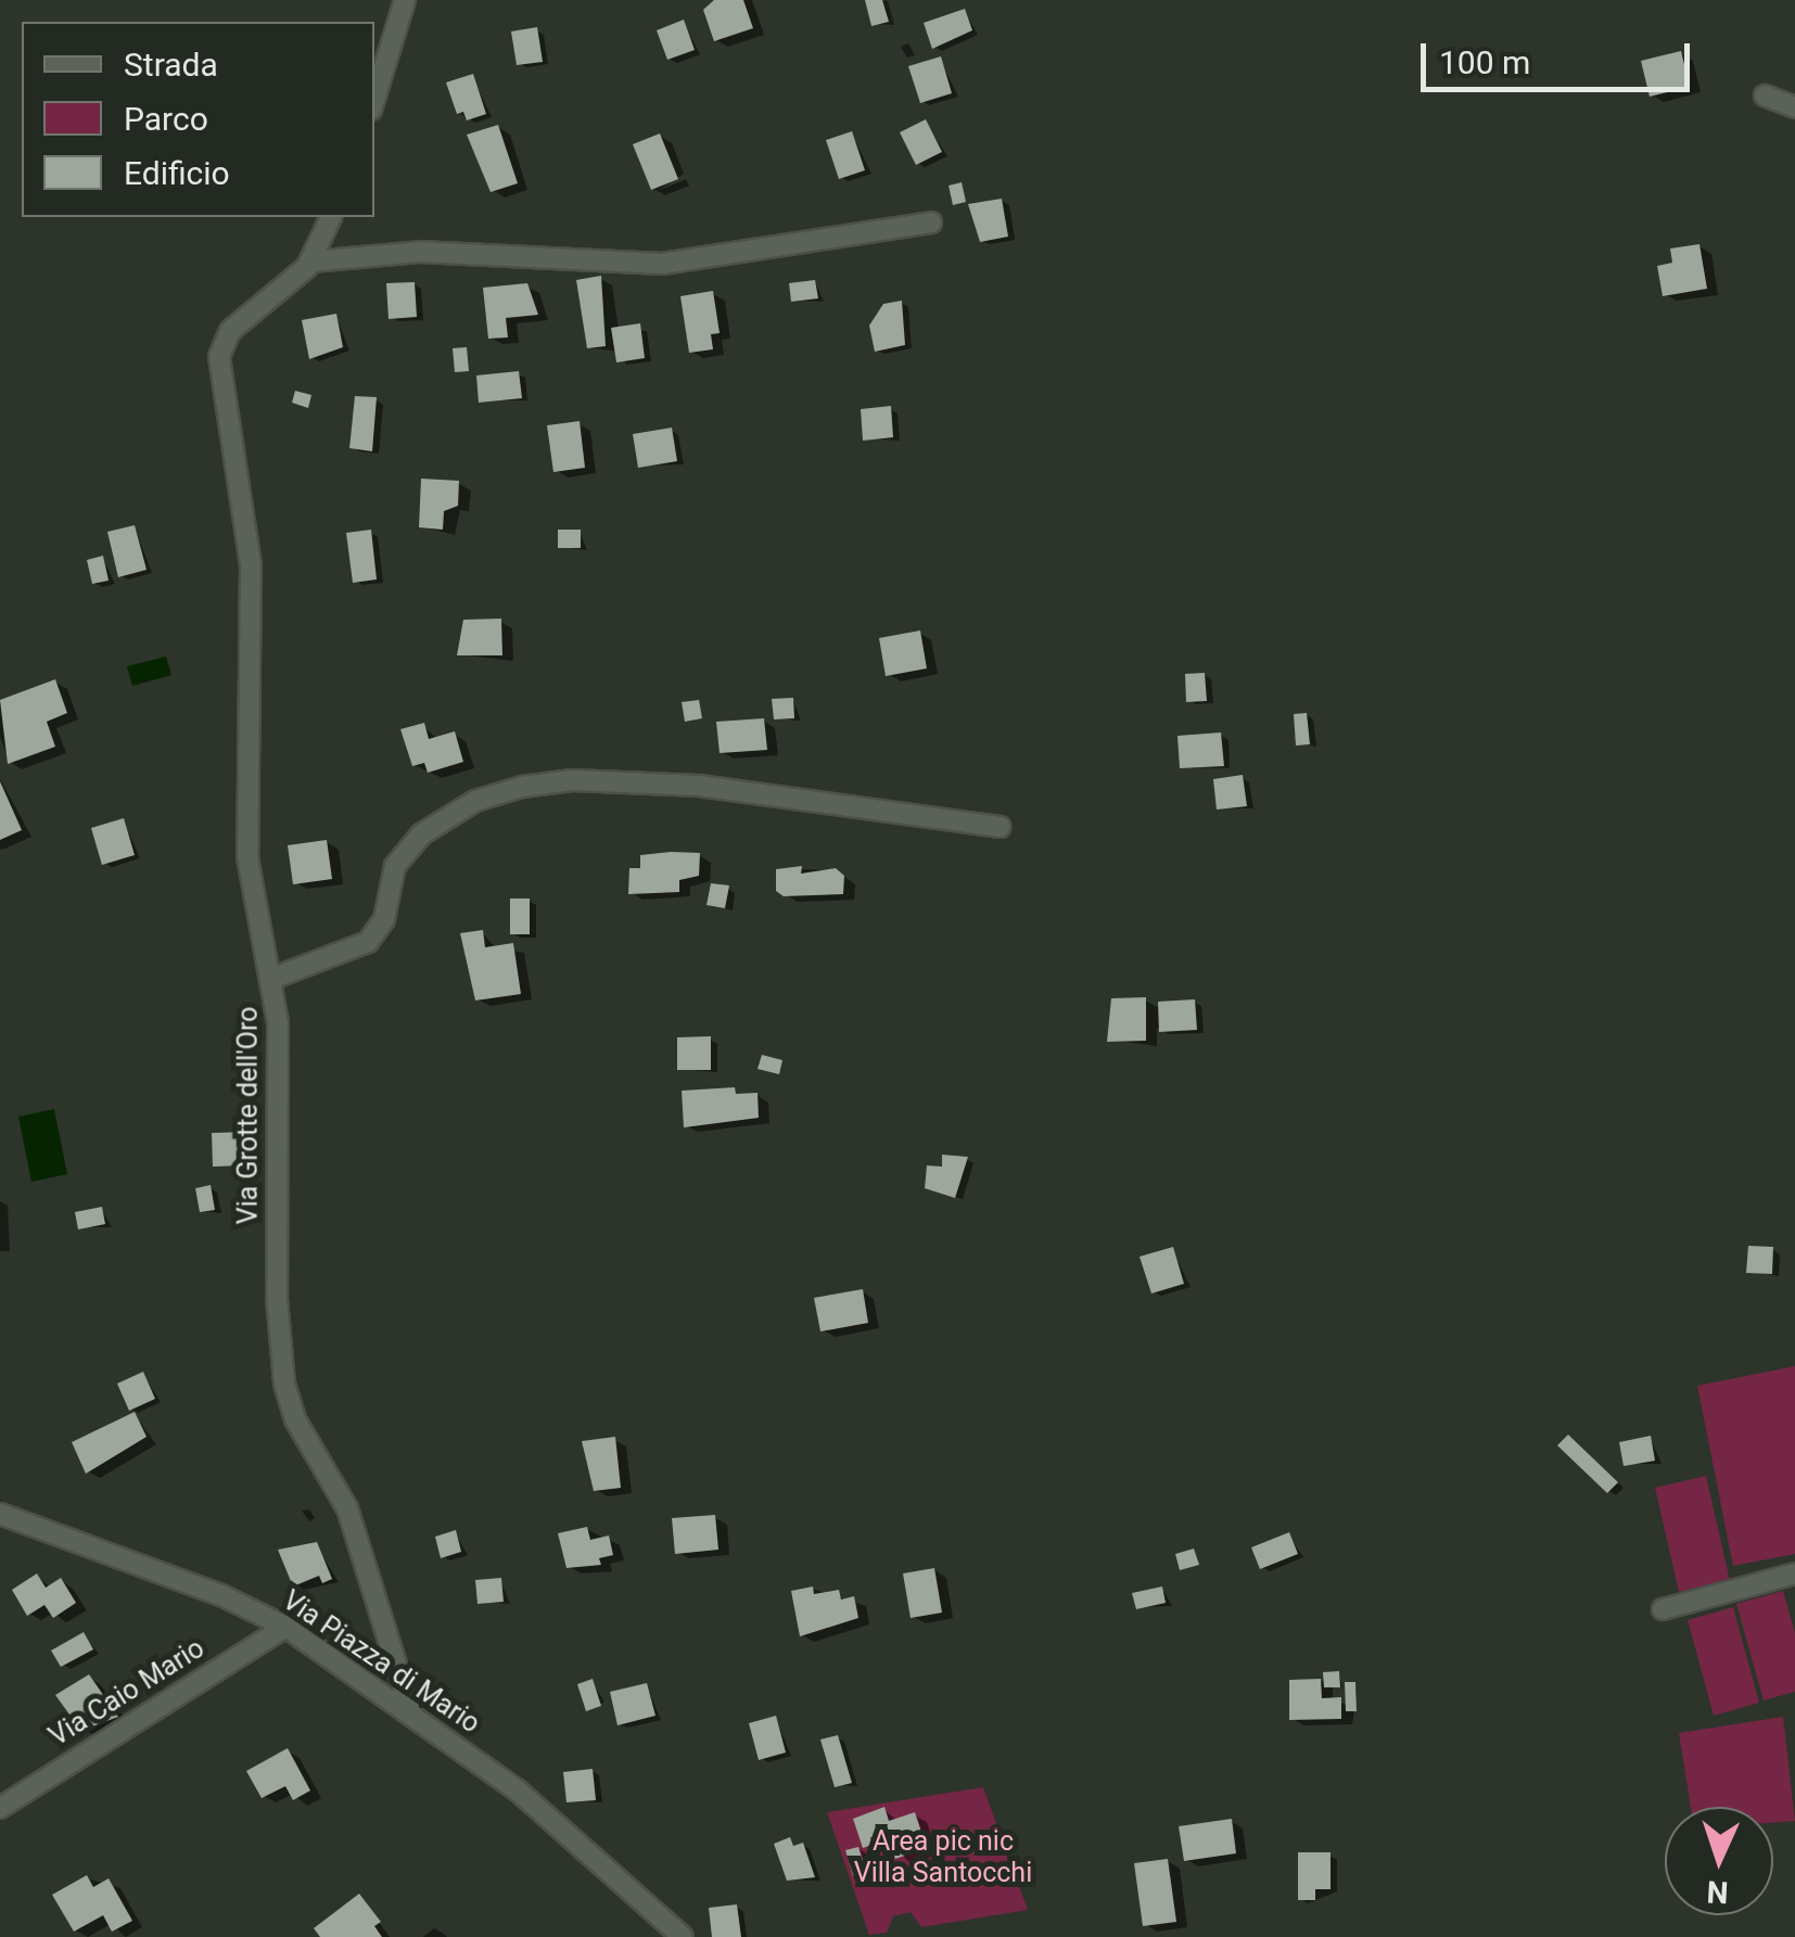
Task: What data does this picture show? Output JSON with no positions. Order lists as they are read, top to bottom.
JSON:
{
  "streets": {
    "street": ["Via Grotte dell'Oro", "Via Piazza di Mario", "Via Caio Mario"]
  },
  "crossings": [
    ["Via Grotte dell'Oro", "Via Piazza di Mario"],
    ["Via Piazza di Mario", "Via Caio Mario"]
  ],
  "parks": ["Area pic nic Villa Santocchi"],
  "legend": ["Strada", "Parco", "Edificio"],
  "scale_bar": "100 m",
  "north": "bottom"
}
